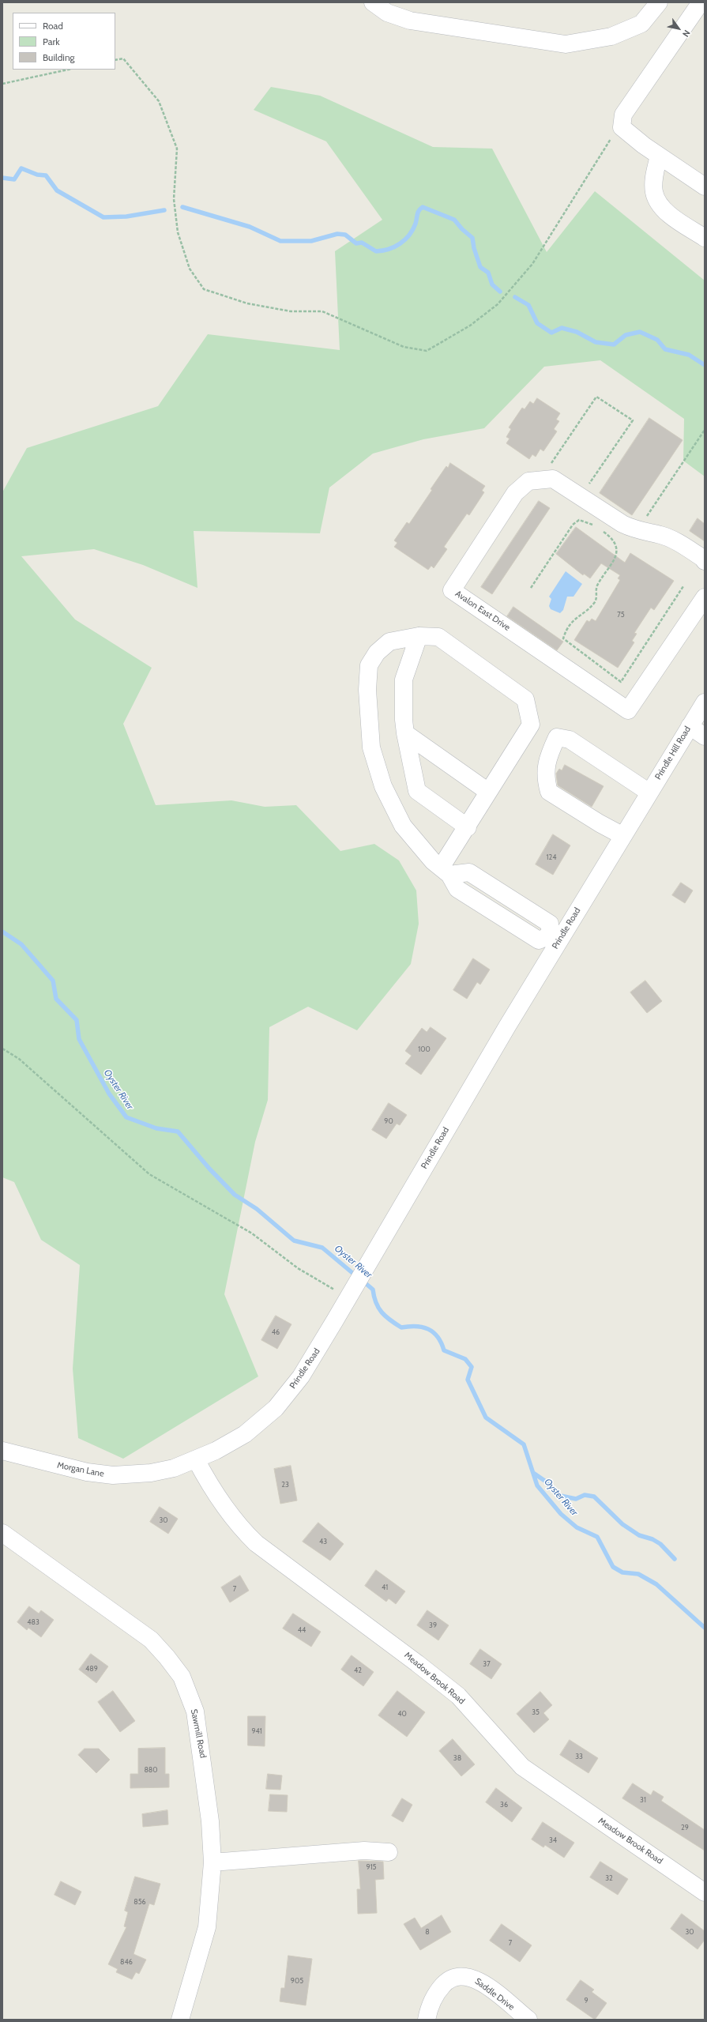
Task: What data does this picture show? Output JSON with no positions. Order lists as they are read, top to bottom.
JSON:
{
  "streets": {
    "street": [
      "Avalon East Drive",
      "Prindle Hill Road",
      "Prindle Road",
      "Morgan Lane",
      "Meadow Brook Road",
      "Sawmill Road",
      "Saddle Drive"
    ]
  },
  "crossings": [
    ["Prindle Hill Road", "Prindle Road"],
    ["Prindle Road", "Morgan Lane"],
    ["Prindle Road", "Meadow Brook Road"],
    ["Morgan Lane", "Meadow Brook Road"]
  ],
  "water": ["Oyster River"],
  "house_numbers": [
    "75",
    "124",
    "100",
    "90",
    "46",
    "23",
    "30",
    "43",
    "41",
    "7",
    "483",
    "39",
    "44",
    "37",
    "489",
    "42",
    "35",
    "40",
    "941",
    "33",
    "38",
    "880",
    "31",
    "36",
    "29",
    "34",
    "915",
    "32",
    "856",
    "8",
    "30",
    "7",
    "846",
    "905",
    "9"
  ],
  "legend": ["Road", "Park", "Building"],
  "north": "bottom right"
}
